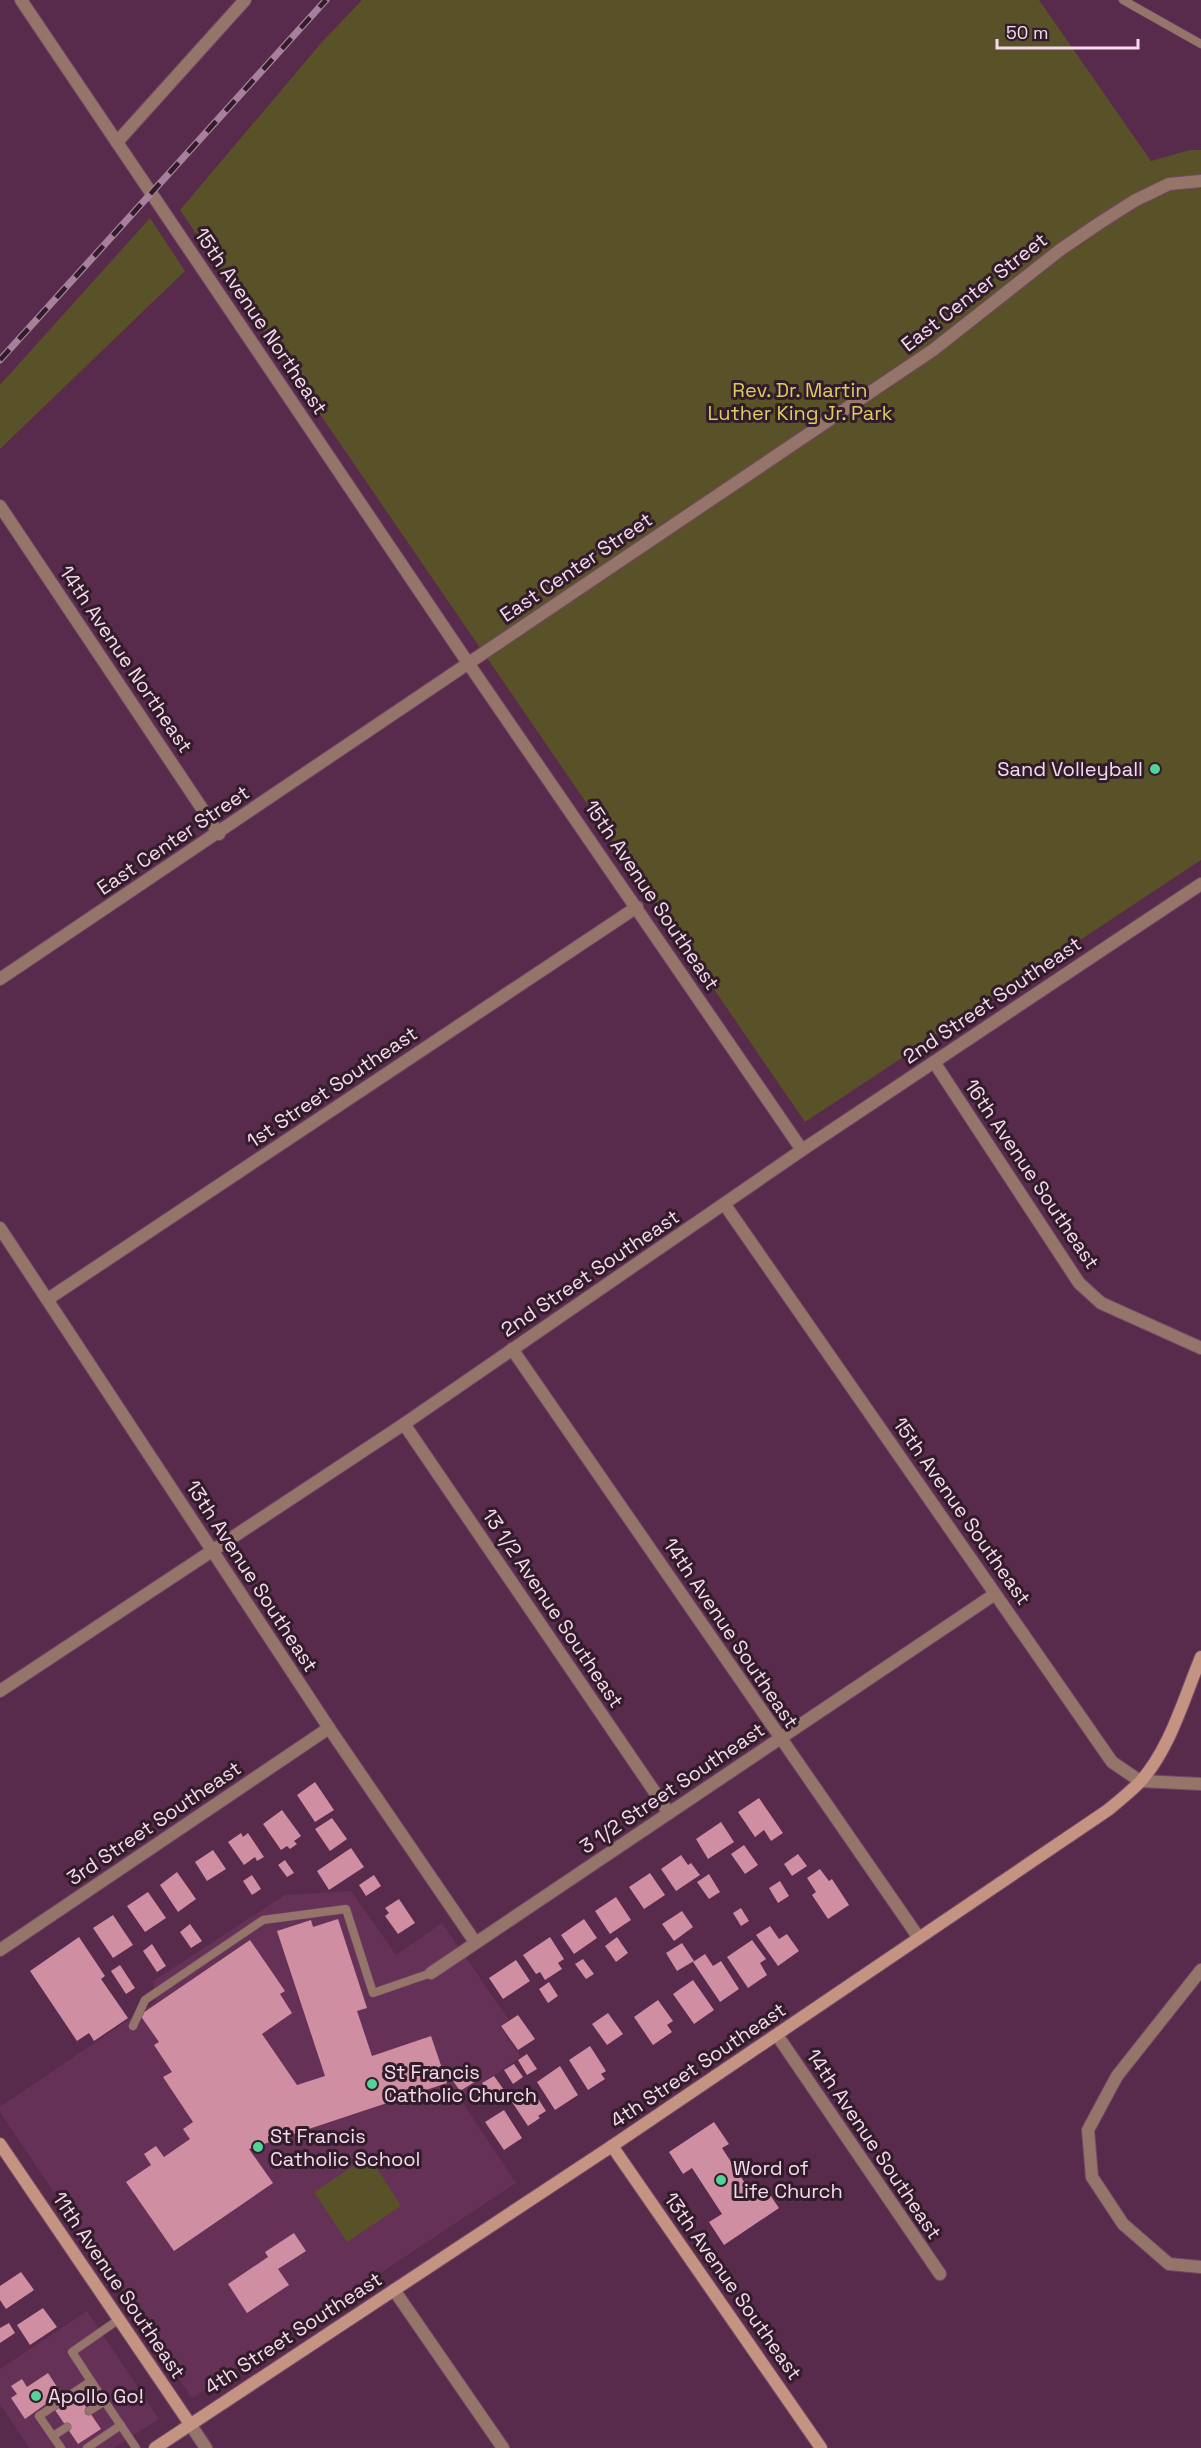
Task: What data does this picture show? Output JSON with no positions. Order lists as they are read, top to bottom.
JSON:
{
  "streets": {
    "main road": ["13th Avenue Southeast", "4th Street Southeast", "11th Avenue Southeast"],
    "street": [
      "East Center Street",
      "15th Avenue Northeast",
      "14th Avenue Northeast",
      "15th Avenue Southeast",
      "2nd Street Southeast",
      "1st Street Southeast",
      "16th Avenue Southeast",
      "13 1/2 Avenue Southeast",
      "14th Avenue Southeast",
      "3 1/2 Street Southeast",
      "3rd Street Southeast"
    ]
  },
  "crossings": [
    ["East Center Street", "15th Avenue Northeast"],
    ["East Center Street", "14th Avenue Northeast"],
    ["East Center Street", "15th Avenue Southeast"],
    ["15th Avenue Northeast", "15th Avenue Southeast"],
    ["15th Avenue Southeast", "2nd Street Southeast"],
    ["15th Avenue Southeast", "1st Street Southeast"],
    ["15th Avenue Southeast", "3 1/2 Street Southeast"],
    ["15th Avenue Southeast", "4th Street Southeast"],
    ["2nd Street Southeast", "16th Avenue Southeast"],
    ["2nd Street Southeast", "13th Avenue Southeast"],
    ["2nd Street Southeast", "13 1/2 Avenue Southeast"],
    ["2nd Street Southeast", "14th Avenue Southeast"],
    ["1st Street Southeast", "13th Avenue Southeast"],
    ["13th Avenue Southeast", "3 1/2 Street Southeast"],
    ["13th Avenue Southeast", "3rd Street Southeast"],
    ["13th Avenue Southeast", "4th Street Southeast"],
    ["13 1/2 Avenue Southeast", "3 1/2 Street Southeast"],
    ["14th Avenue Southeast", "3 1/2 Street Southeast"],
    ["14th Avenue Southeast", "4th Street Southeast"],
    ["4th Street Southeast", "11th Avenue Southeast"]
  ],
  "parks": ["Rev. Dr. Martin Luther King Jr. Park"],
  "places": [
    "Sand Volleyball",
    "St Francis Catholic Church",
    "St Francis Catholic School",
    "Word of Life Church",
    "Apollo Go!"
  ],
  "scale_bar": "50 m"
}
